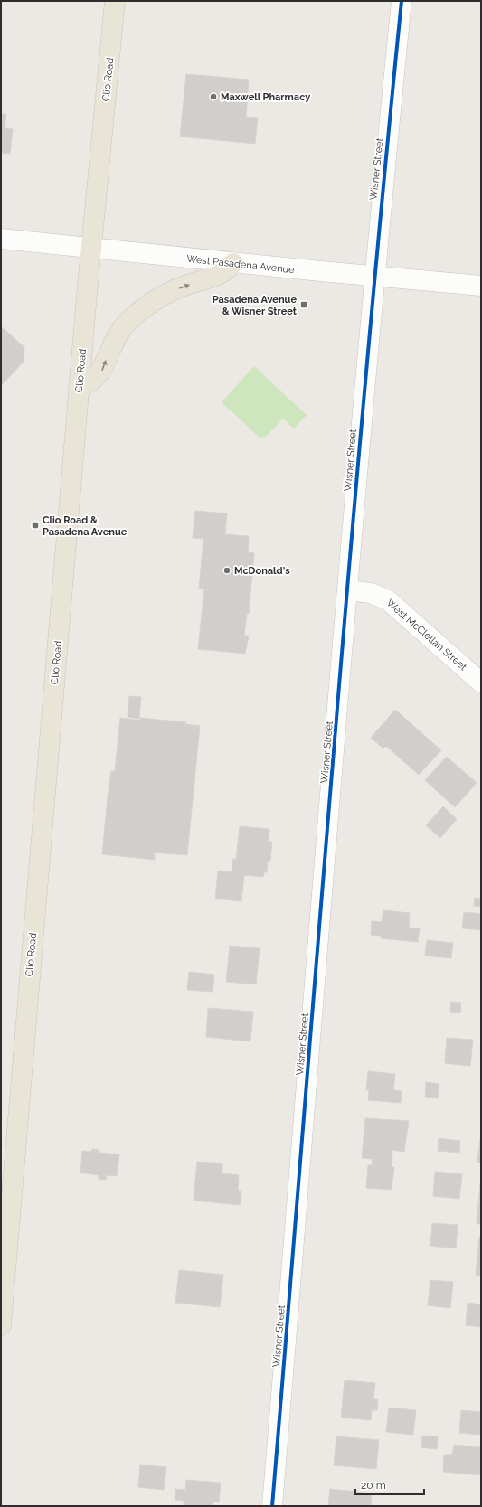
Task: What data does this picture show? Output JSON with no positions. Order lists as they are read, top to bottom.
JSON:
{
  "streets": {
    "main road": ["Clio Road"],
    "street": ["Wisner Street", "West Pasadena Avenue", "West McClellan Street"]
  },
  "crossings": [
    ["Clio Road", "West Pasadena Avenue"],
    ["Wisner Street", "West Pasadena Avenue"],
    ["Wisner Street", "West McClellan Street"]
  ],
  "places": {
    "other": ["Maxwell Pharmacy", "McDonald's"],
    "transit": ["Pasadena Avenue & Wisner Street", "Clio Road & Pasadena Avenue"]
  },
  "scale_bar": "20 m"
}
